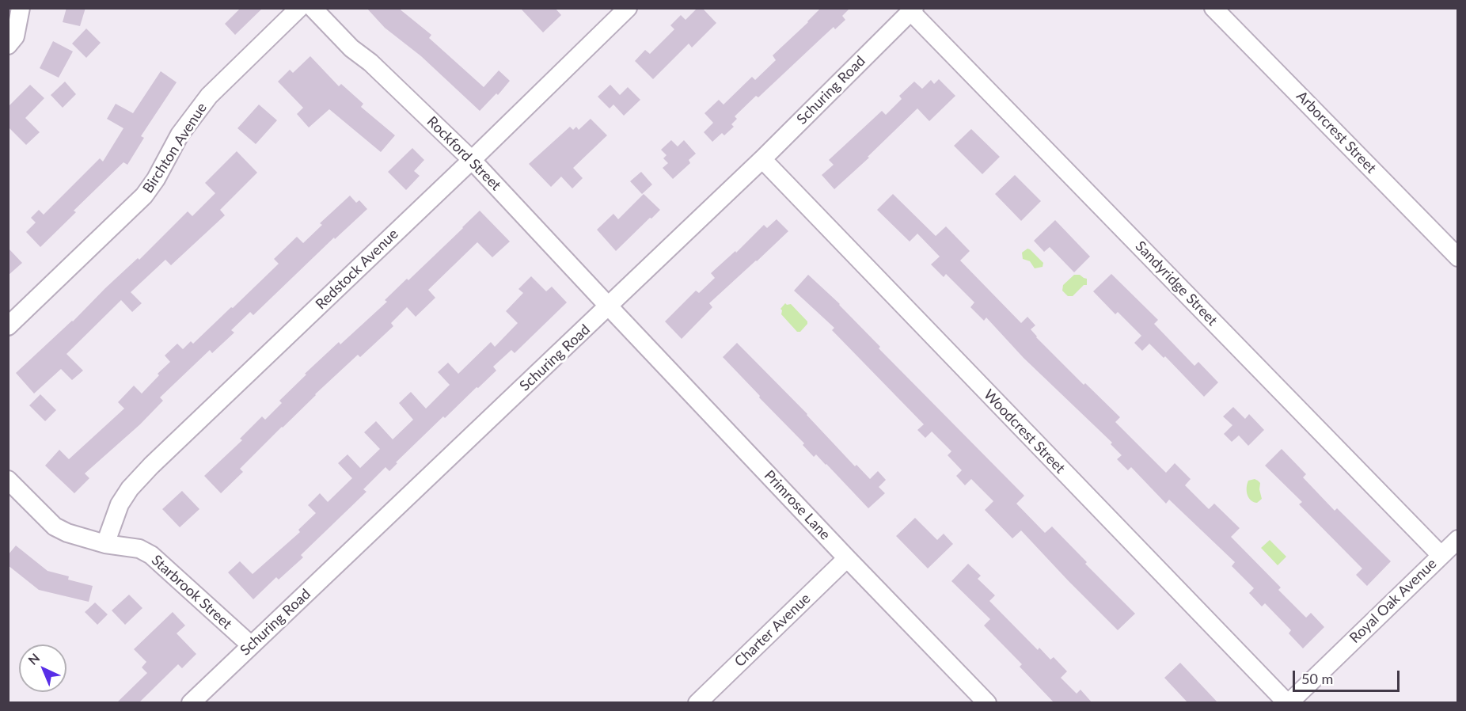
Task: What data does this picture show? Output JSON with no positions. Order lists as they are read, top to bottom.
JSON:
{
  "streets": {
    "street": [
      "Schuring Road",
      "Arborcrest Street",
      "Birchton Avenue",
      "Rockford Street",
      "Redstock Avenue",
      "Sandyridge Street",
      "Woodcrest Street",
      "Primrose Lane",
      "Starbrook Street",
      "Royal Oak Avenue",
      "Charter Avenue"
    ]
  },
  "crossings": [
    ["Schuring Road", "Rockford Street"],
    ["Schuring Road", "Sandyridge Street"],
    ["Schuring Road", "Woodcrest Street"],
    ["Schuring Road", "Primrose Lane"],
    ["Schuring Road", "Starbrook Street"],
    ["Rockford Street", "Redstock Avenue"],
    ["Rockford Street", "Primrose Lane"],
    ["Redstock Avenue", "Starbrook Street"],
    ["Sandyridge Street", "Royal Oak Avenue"],
    ["Woodcrest Street", "Royal Oak Avenue"],
    ["Primrose Lane", "Charter Avenue"]
  ],
  "scale_bar": "50 m",
  "north": "top left"
}
